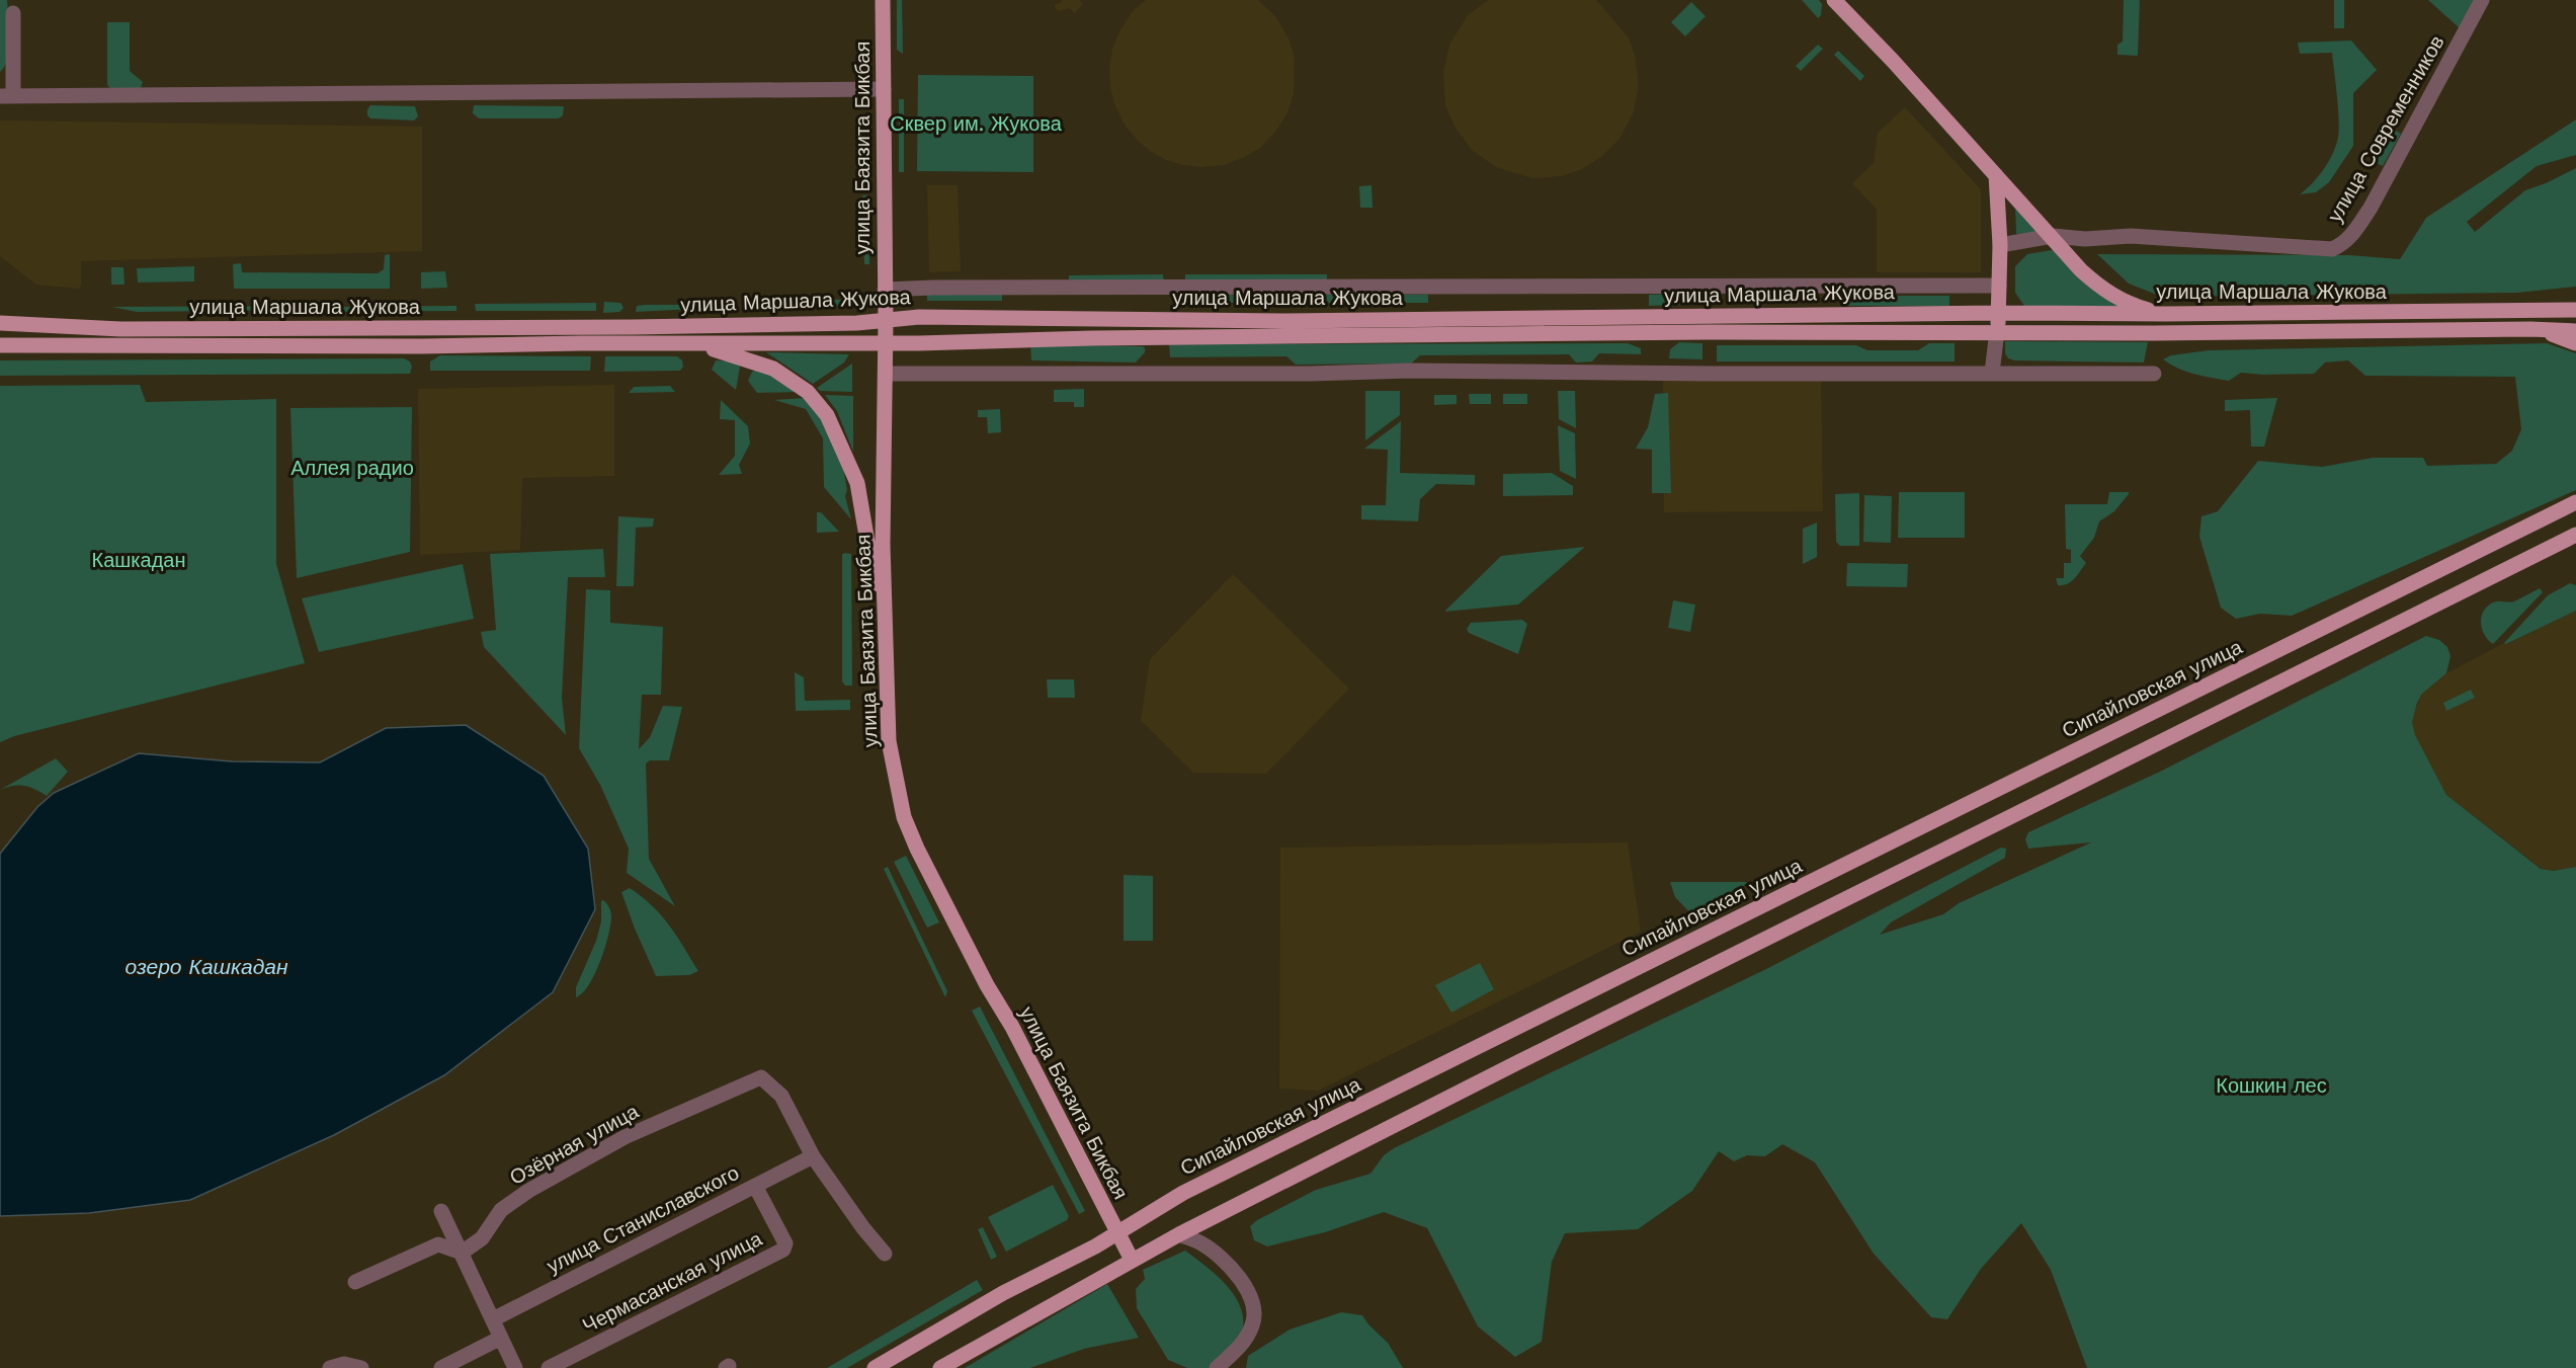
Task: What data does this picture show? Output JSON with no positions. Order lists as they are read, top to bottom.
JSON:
{
  "streets": {
    "main road": ["улица Баязита Бикбая", "улица Маршала Жукова", "Сипайловская улица"],
    "street": [
      "улица Современников",
      "Озёрная улица",
      "улица Станиславского",
      "Чермасанская улица"
    ]
  },
  "crossings": [
    ["улица Баязита Бикбая", "улица Маршала Жукова"],
    ["улица Баязита Бикбая", "Сипайловская улица"],
    ["Озёрная улица", "улица Станиславского"],
    ["улица Станиславского", "Чермасанская улица"]
  ],
  "water": ["озеро Кашкадан"],
  "parks": [
    "Сквер им. Жукова",
    "Аллея радио",
    "Кашкадан",
    "Кошкин лес"
  ]
}
